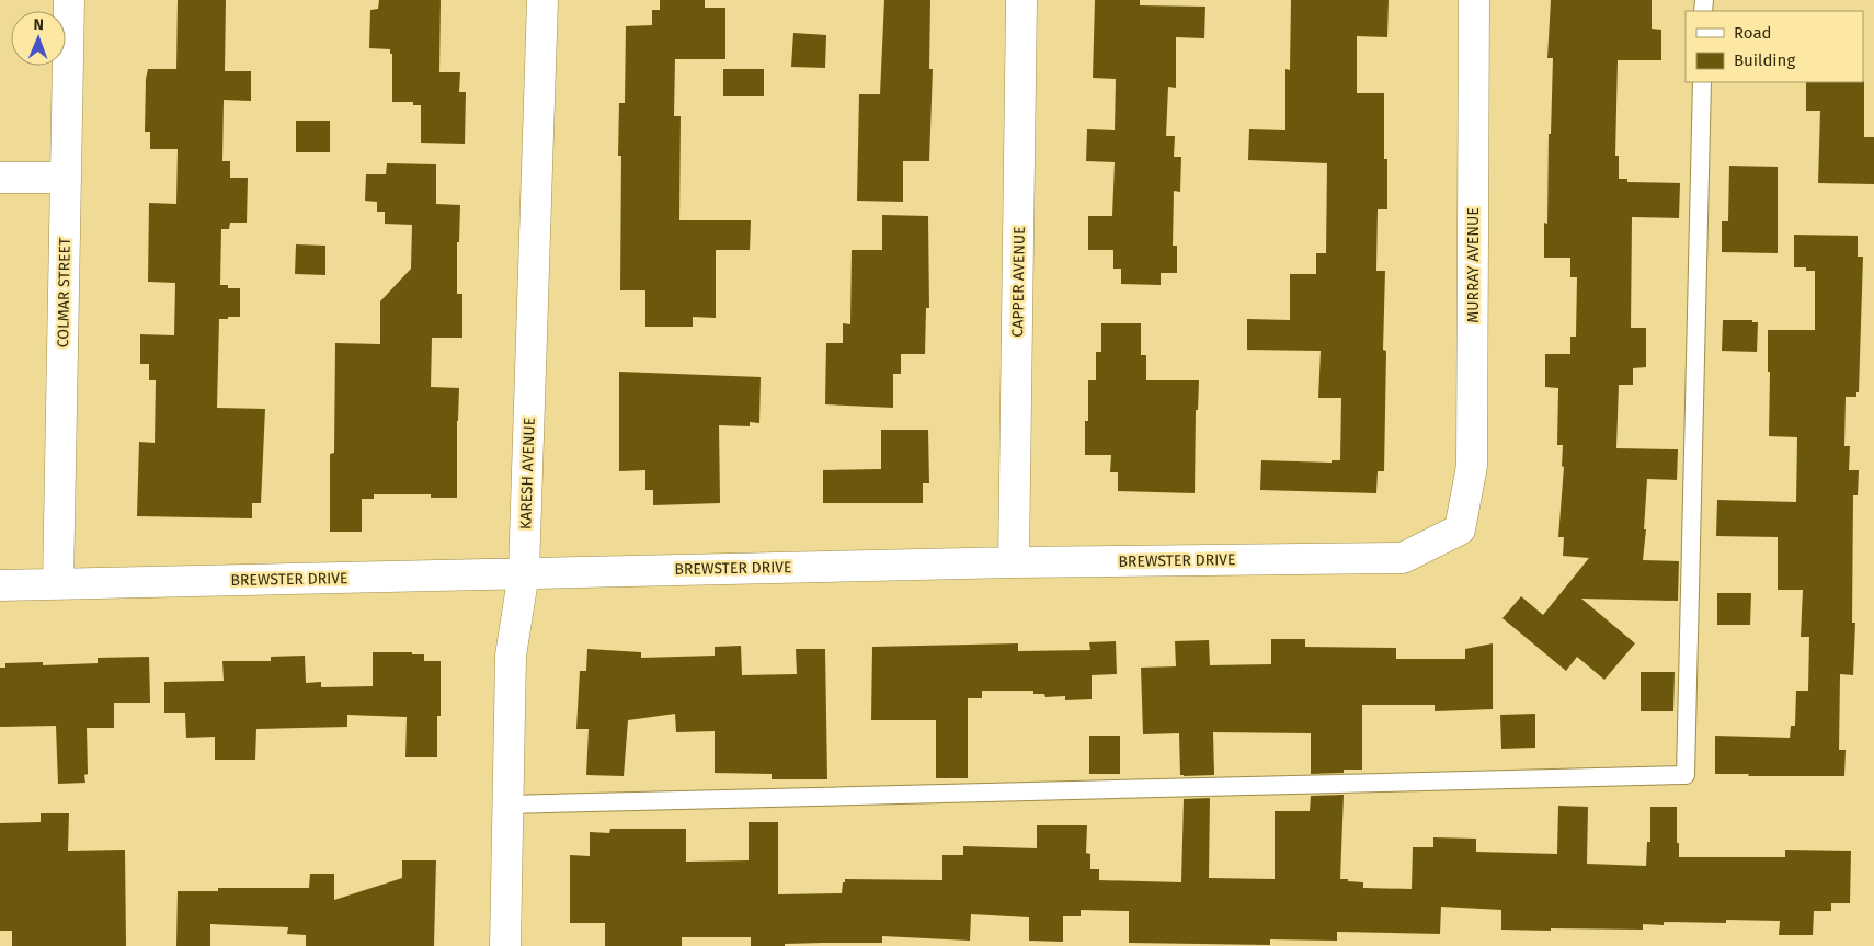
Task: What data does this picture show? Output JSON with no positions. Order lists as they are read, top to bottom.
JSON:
{
  "streets": {
    "street": [
      "MURRAY AVENUE",
      "CAPPER AVENUE",
      "COLMAR STREET",
      "KARESH AVENUE",
      "BREWSTER DRIVE"
    ]
  },
  "crossings": [
    ["MURRAY AVENUE", "BREWSTER DRIVE"],
    ["CAPPER AVENUE", "BREWSTER DRIVE"],
    ["COLMAR STREET", "BREWSTER DRIVE"],
    ["KARESH AVENUE", "BREWSTER DRIVE"]
  ],
  "legend": ["Road", "Building"],
  "north": "top"
}
